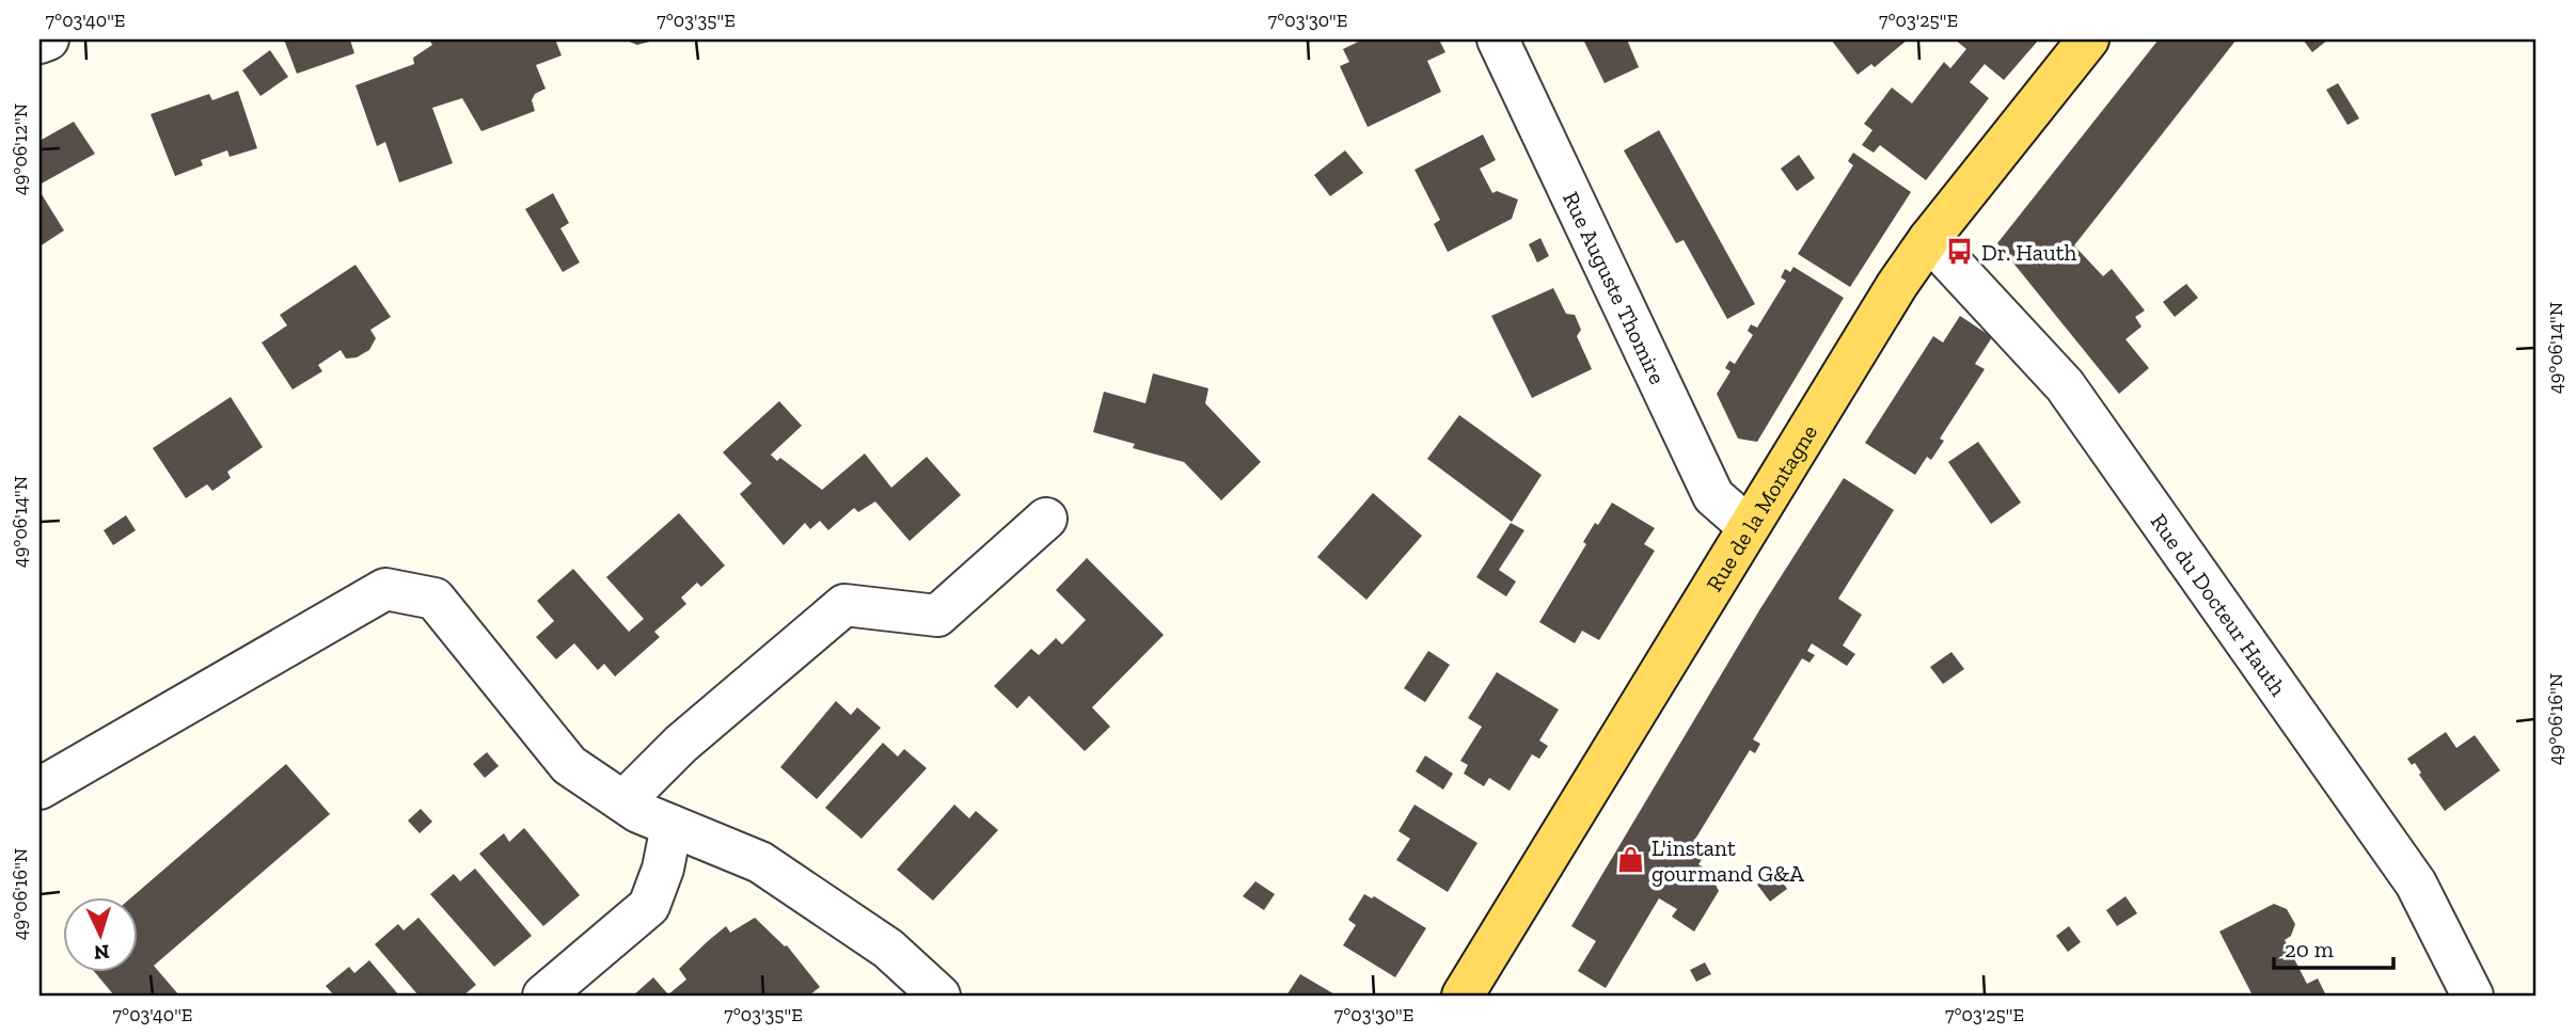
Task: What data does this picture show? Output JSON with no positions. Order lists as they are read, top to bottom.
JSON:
{
  "streets": {
    "main road": ["Rue de la Montagne"],
    "street": ["Rue Auguste Thomire", "Rue du Docteur Hauth"]
  },
  "crossings": [
    ["Rue Auguste Thomire", "Rue de la Montagne"],
    ["Rue de la Montagne", "Rue du Docteur Hauth"]
  ],
  "places": {
    "bus stop": ["Dr. Hauth"],
    "shop": ["L'instant gourmand G&A"]
  },
  "scale_bar": "20 m",
  "north": "bottom",
  "coordinates": [
    "7°03'40\"E",
    "7°03'35\"E",
    "7°03'30\"E",
    "7°03'25\"E",
    "49°06'12\"N",
    "49°06'14\"N",
    "49°06'16\"N"
  ]
}
